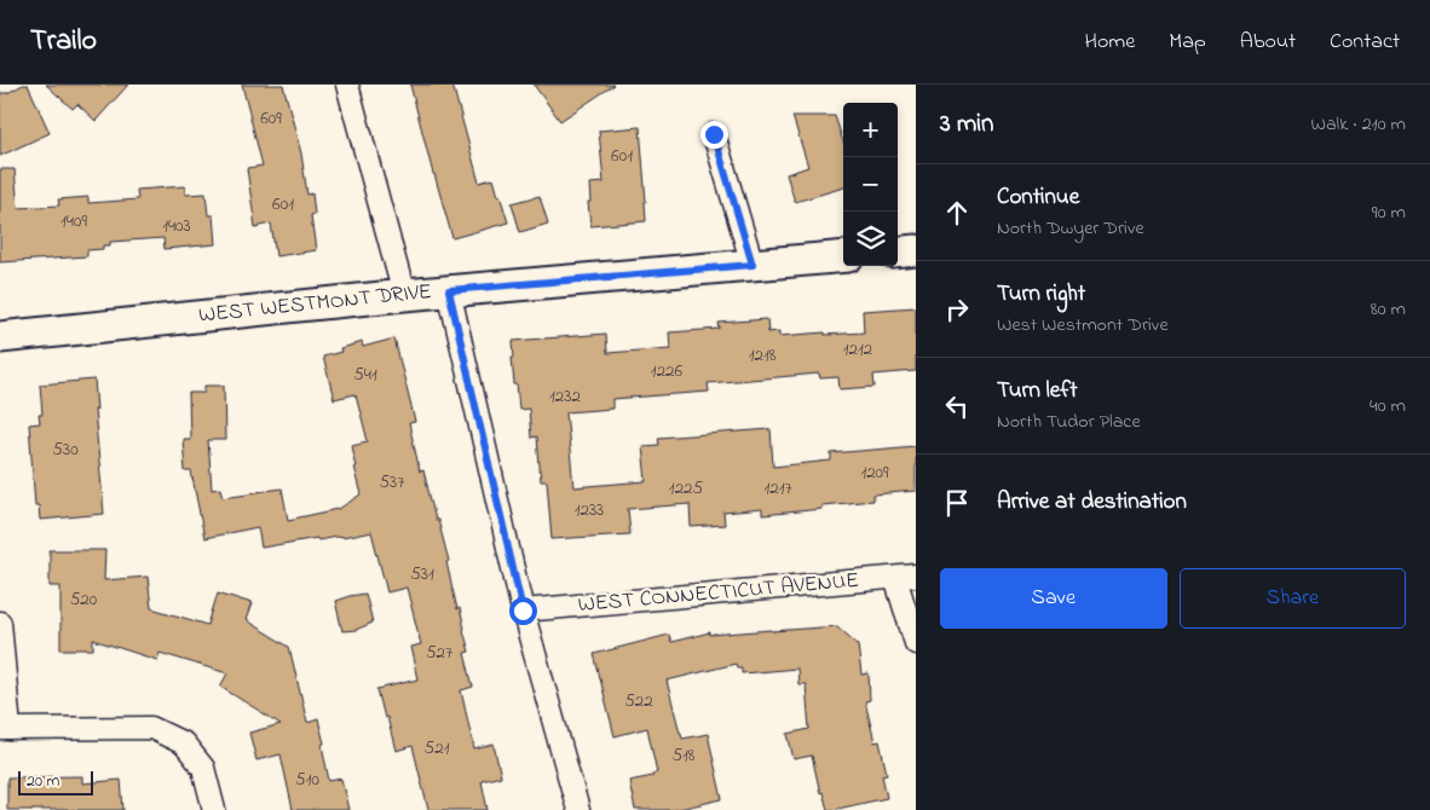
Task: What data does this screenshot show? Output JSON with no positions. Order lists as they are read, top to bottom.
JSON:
{
  "streets": {
    "street": ["WEST WESTMONT DRIVE", "WEST CONNECTICUT AVENUE"]
  },
  "house_numbers": [
    "609",
    "601",
    "601",
    "1409",
    "1403",
    "1212",
    "1218",
    "1226",
    "541",
    "1232",
    "530",
    "1209",
    "537",
    "1225",
    "1217",
    "1233",
    "531",
    "520",
    "527",
    "522",
    "521",
    "518",
    "510"
  ],
  "scale_bar": "20 m",
  "page": {
    "header": "Trailo",
    "nav": [
      "Home",
      "Map",
      "About",
      "Contact"
    ],
    "heading": ["3 min", "Walk · 210 m"],
    "map_buttons": ["+", "−"],
    "list": [
      ["Continue", "North Dwyer Drive", "90 m"],
      ["Turn right", "West Westmont Drive", "80 m"],
      ["Turn left", "North Tudor Place", "40 m"],
      "Arrive at destination"
    ],
    "buttons": ["Save", "Share"],
    "scale": "20 m"
  }
}
